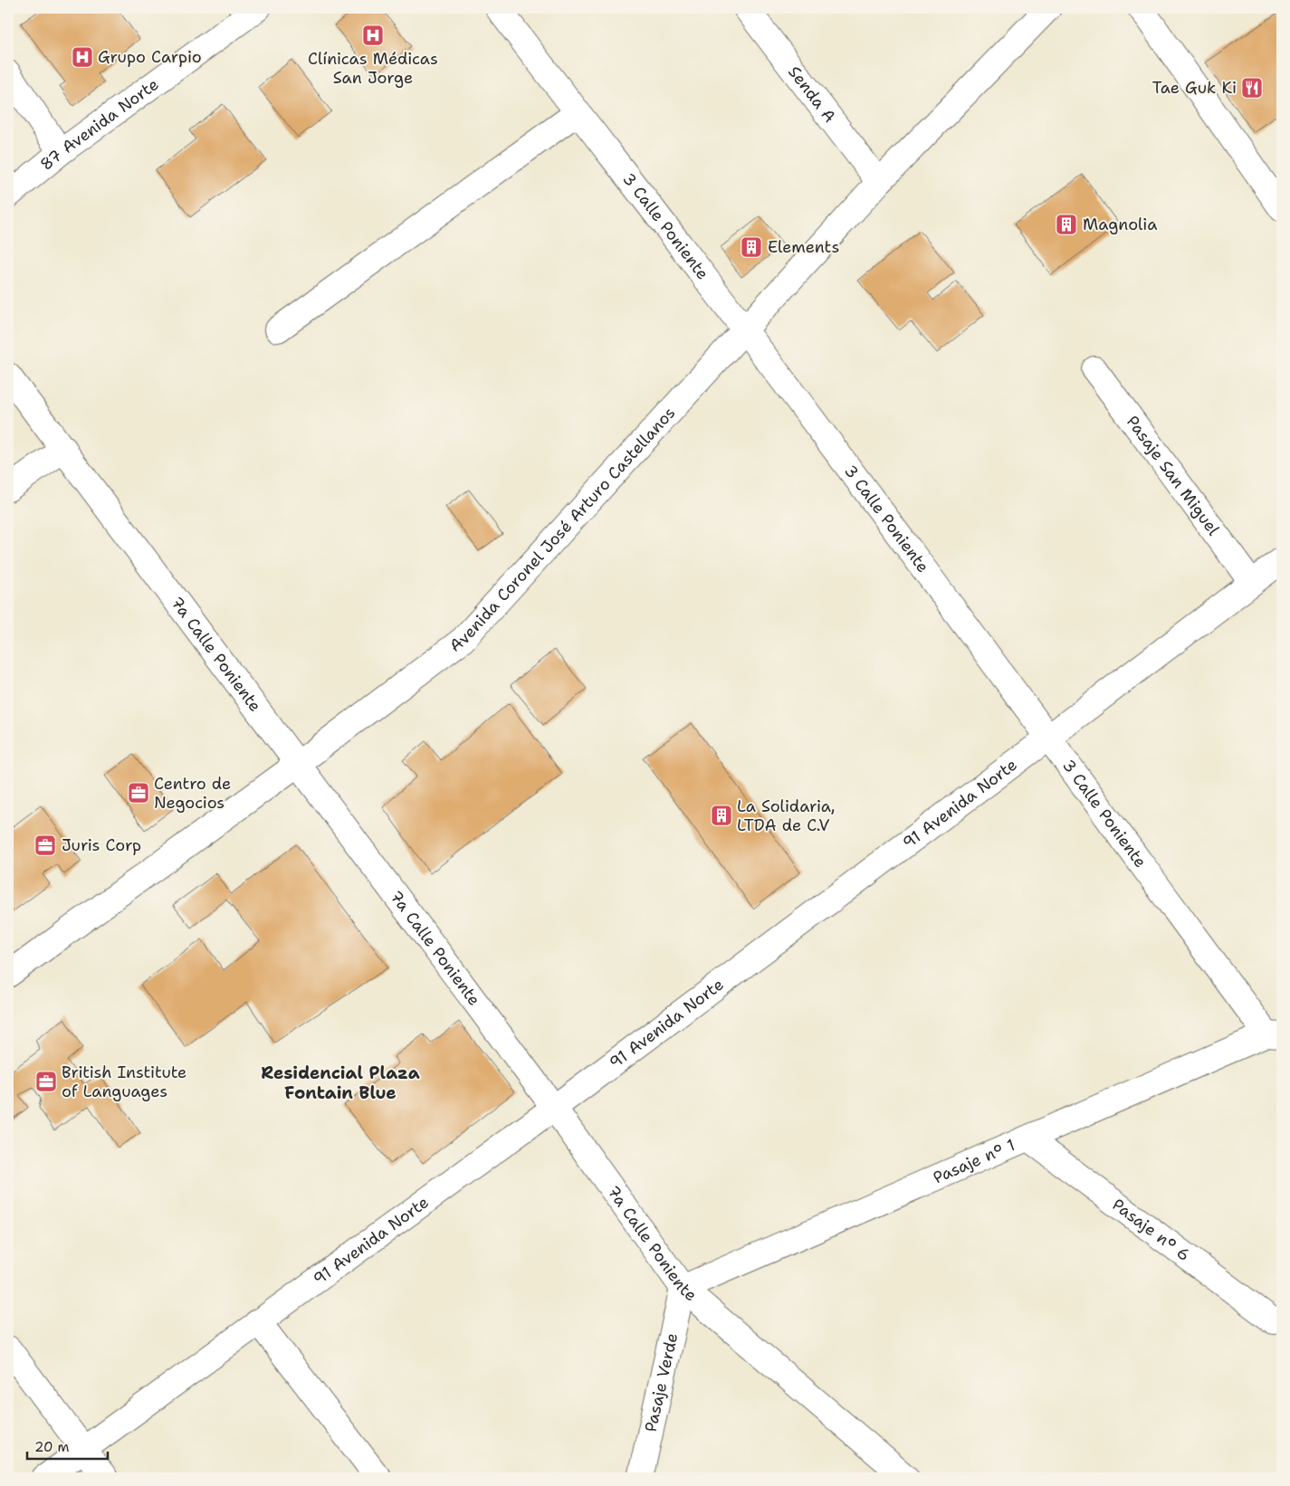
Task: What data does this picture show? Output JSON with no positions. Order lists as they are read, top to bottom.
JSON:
{
  "streets": {
    "street": [
      "Senda A",
      "87 Avenida Norte",
      "3 Calle Poniente",
      "Pasaje San Miguel",
      "Avenida Coronel José Arturo Castellanos",
      "7a Calle Poniente",
      "91 Avenida Norte",
      "Pasaje n° 1",
      "Pasaje n° 6",
      "Pasaje Verde"
    ]
  },
  "crossings": [
    ["Senda A", "Avenida Coronel José Arturo Castellanos"],
    ["3 Calle Poniente", "Avenida Coronel José Arturo Castellanos"],
    ["3 Calle Poniente", "91 Avenida Norte"],
    ["3 Calle Poniente", "Pasaje n° 1"],
    ["Pasaje San Miguel", "91 Avenida Norte"],
    ["Avenida Coronel José Arturo Castellanos", "7a Calle Poniente"],
    ["7a Calle Poniente", "91 Avenida Norte"],
    ["7a Calle Poniente", "Pasaje n° 1"],
    ["7a Calle Poniente", "Pasaje Verde"],
    ["Pasaje n° 1", "Pasaje n° 6"],
    ["Pasaje n° 1", "Pasaje Verde"]
  ],
  "districts": ["Residencial Plaza Fontain Blue"],
  "places": {
    "hospital": ["Clínicas Médicas San Jorge", "Grupo Carpio"],
    "restaurant": ["Tae Guk Ki"],
    "building": ["Magnolia", "Elements", "La Solidaria, LTDA de C.V"],
    "office": ["Centro de Negocios", "Juris Corp", "British Institute of Languages"]
  },
  "scale_bar": "20 m"
}
